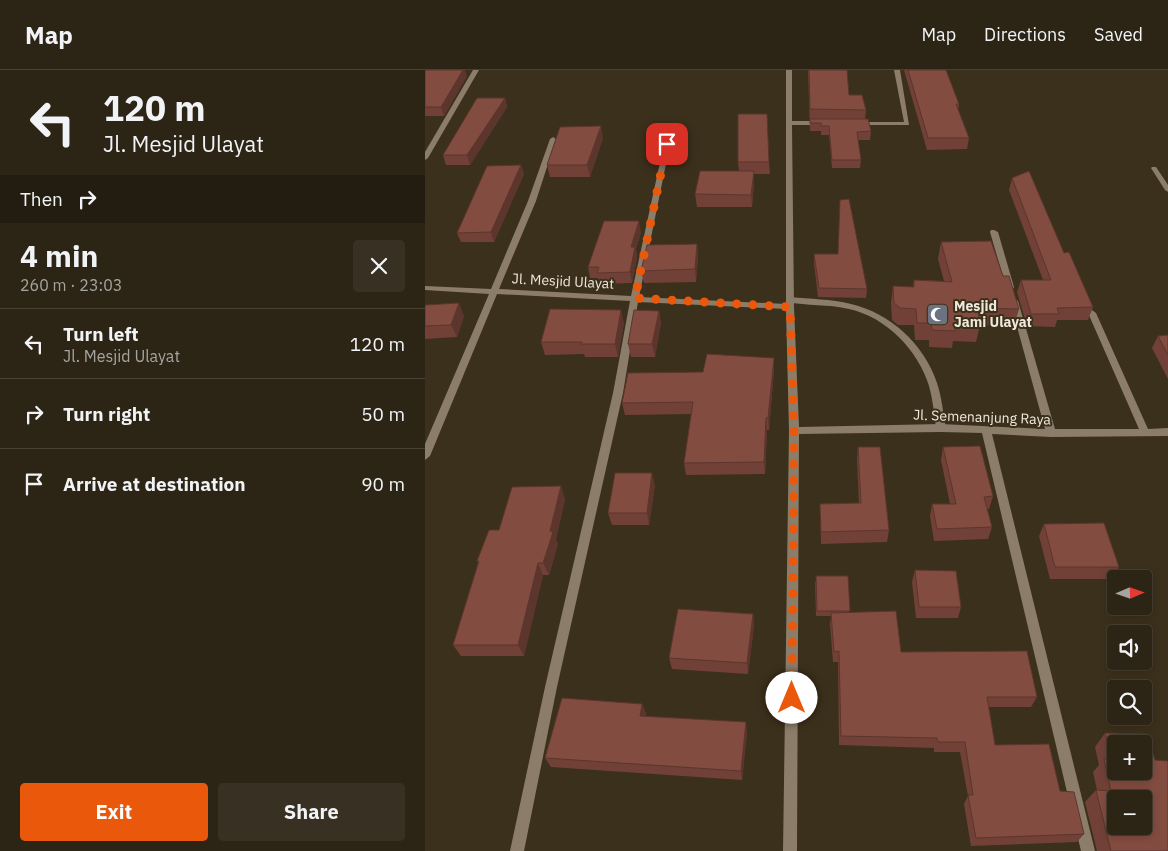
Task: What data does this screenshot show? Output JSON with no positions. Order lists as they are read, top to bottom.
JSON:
{
  "streets": {
    "street": ["Jl. Mesjid Ulayat", "Jl. Semenanjung Raya"]
  },
  "crossings": [
    ["Jl. Mesjid Ulayat", "Jl. Semenanjung Raya"]
  ],
  "places": {
    "mosque": ["Mesjid Jami Ulayat"]
  },
  "north": "right",
  "page": {
    "header": "Map",
    "nav": ["Map", "Directions", "Saved"],
    "turn": ["120 m", "Jl. Mesjid Ulayat"],
    "then": "Then",
    "heading": ["4 min", "260 m · 23:03"],
    "list": [
      {
        "name": "Turn left",
        "note": "Jl. Mesjid Ulayat",
        "value": "120 m"
      },
      {
        "name": "Turn right",
        "value": "50 m"
      },
      {
        "name": "Arrive at destination",
        "value": "90 m"
      }
    ],
    "map_buttons": ["+", "−"],
    "buttons": ["Exit", "Share"]
  }
}
